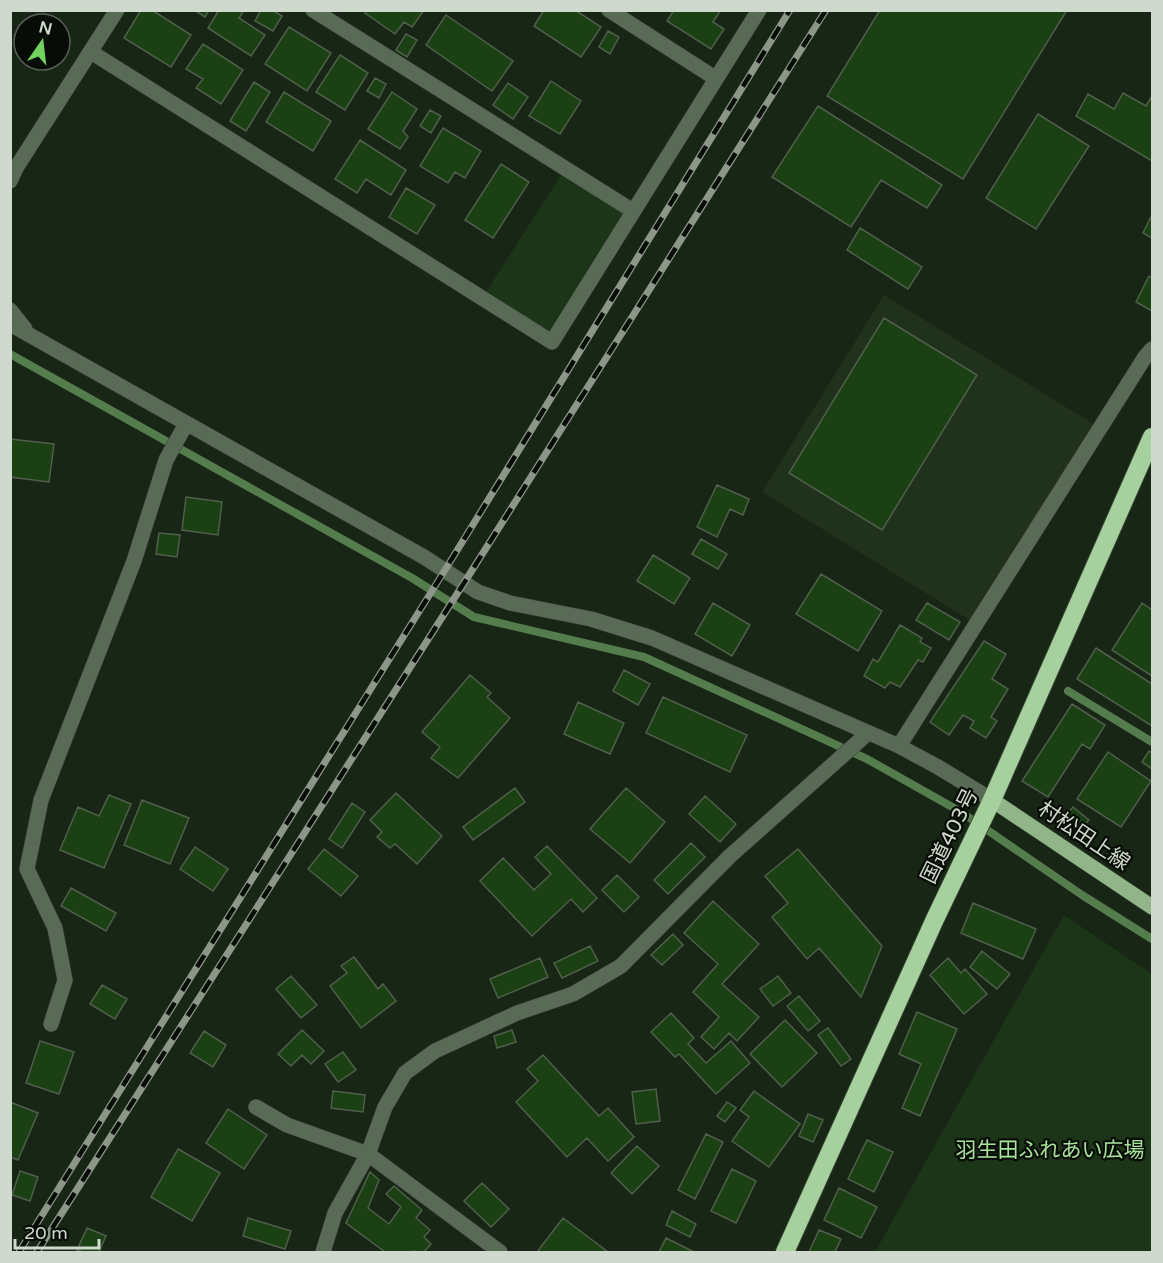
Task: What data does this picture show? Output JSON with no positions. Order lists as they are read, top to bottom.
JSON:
{
  "streets": {
    "highway": ["国道403号"],
    "main road": ["村松田上線"]
  },
  "crossings": [
    ["国道403号", "村松田上線"]
  ],
  "parks": ["羽生田ふれあい広場"],
  "scale_bar": "20 m",
  "north": "top"
}
